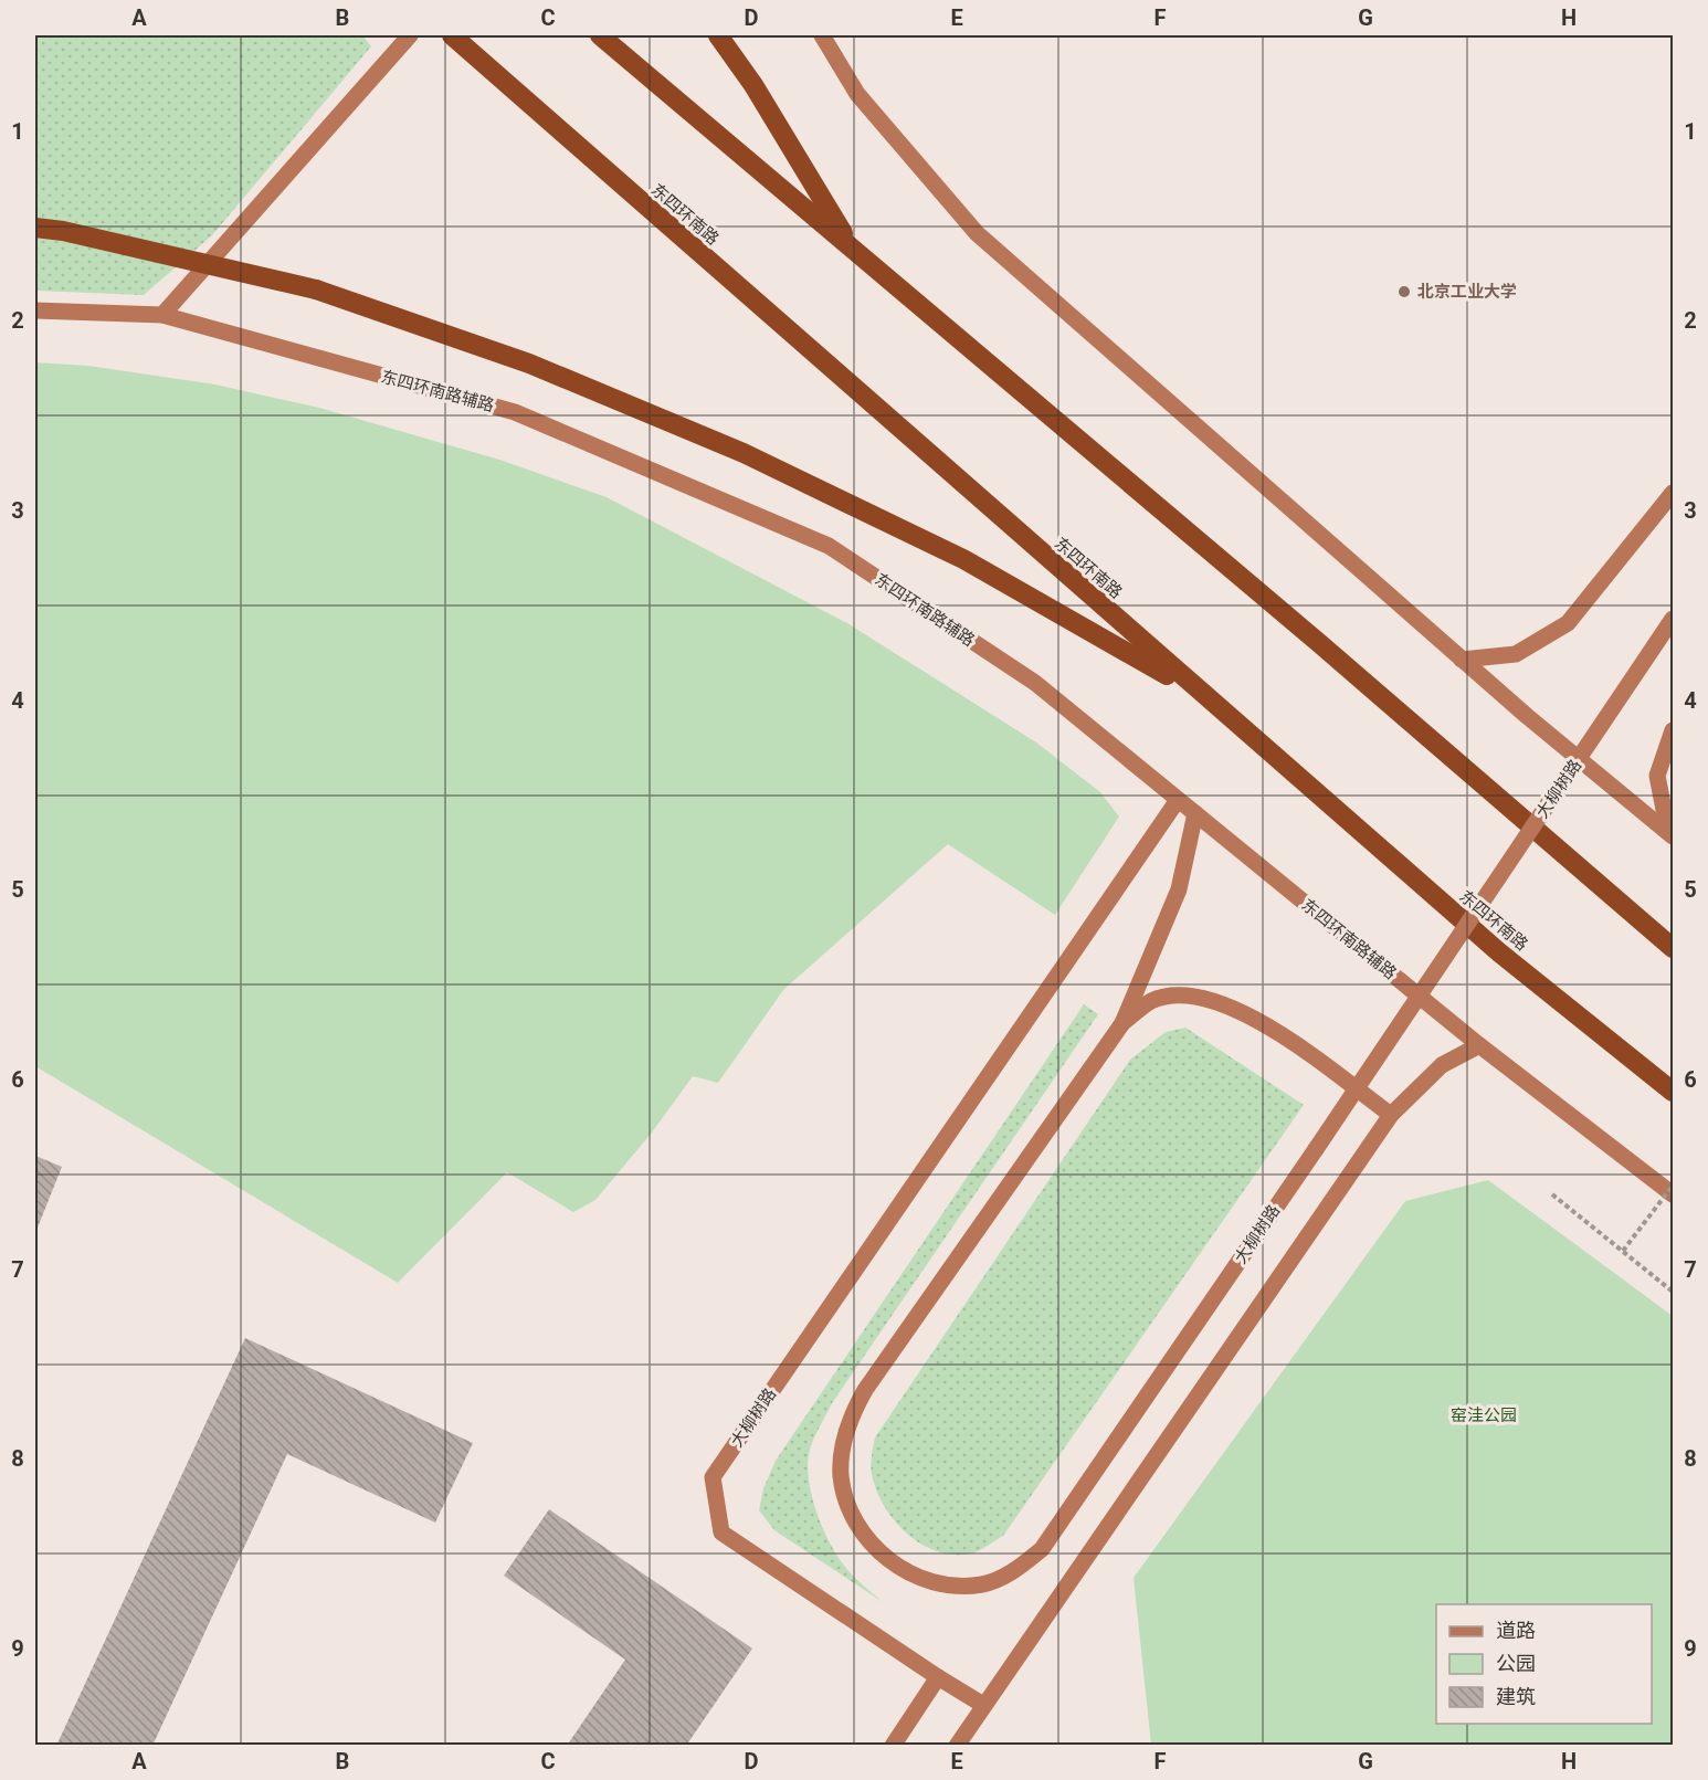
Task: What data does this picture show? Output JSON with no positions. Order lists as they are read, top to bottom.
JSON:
{
  "streets": {
    "highway": ["东四环南路"],
    "street": ["东四环南路辅路", "大柳树路"]
  },
  "crossings": [
    ["东四环南路辅路", "大柳树路"]
  ],
  "parks": ["窑洼公园"],
  "places": ["北京工业大学"],
  "legend": ["道路", "公园", "建筑"],
  "grid": {
    "columns": [
      "A",
      "B",
      "C",
      "D",
      "E",
      "F",
      "G",
      "H"
    ],
    "rows": [
      "1",
      "2",
      "3",
      "4",
      "5",
      "6",
      "7",
      "8",
      "9"
    ]
  }
}
